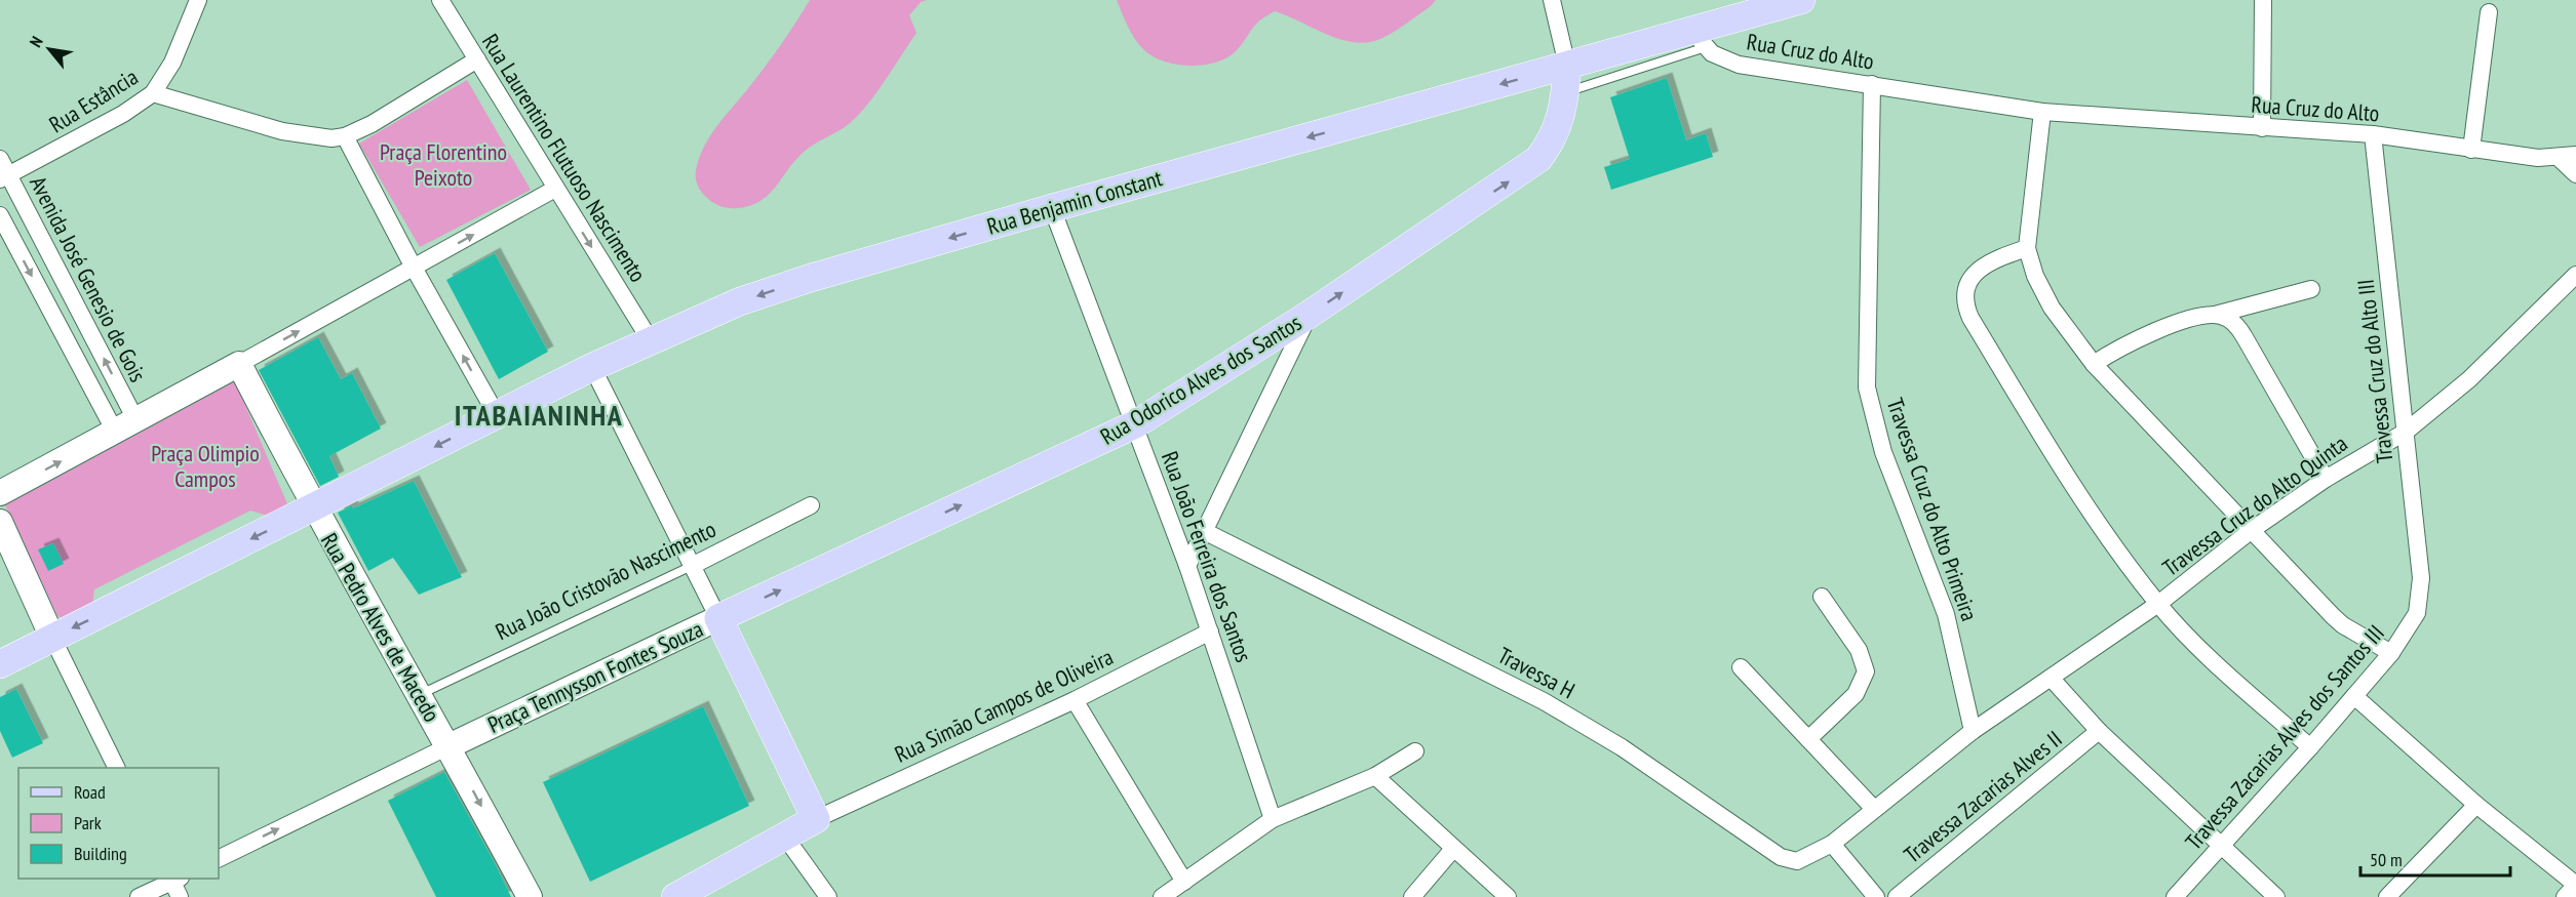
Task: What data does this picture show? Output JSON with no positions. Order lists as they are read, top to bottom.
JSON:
{
  "streets": {
    "main road": [
      "Rua Benjamin Constant",
      "Rua Odorico Alves dos Santos",
      "Rua Pedro Alves de Macedo",
      "Praça Tennysson Fontes Souza"
    ],
    "street": [
      "Rua Cruz do Alto",
      "Rua Estância",
      "Rua Laurentino Flutuoso Nascimento",
      "Avenida José Genesio de Gois",
      "Travessa Cruz do Alto III",
      "Travessa Cruz do Alto Quinta",
      "Travessa Cruz do Alto Primeira",
      "Rua João Ferreira dos Santos",
      "Rua João Cristovão Nascimento",
      "Travessa H",
      "Rua Simão Campos de Oliveira",
      "Travessa Zacarias Alves dos Santos III",
      "Travessa Zacarias Alves II"
    ]
  },
  "crossings": [
    ["Rua Cruz do Alto", "Rua Benjamin Constant"],
    ["Rua Cruz do Alto", "Travessa Cruz do Alto III"],
    ["Rua Cruz do Alto", "Travessa Cruz do Alto Primeira"],
    ["Rua Estância", "Avenida José Genesio de Gois"],
    ["Rua Laurentino Flutuoso Nascimento", "Rua Benjamin Constant"],
    ["Rua Benjamin Constant", "Rua Odorico Alves dos Santos"],
    ["Rua Benjamin Constant", "Rua João Ferreira dos Santos"],
    ["Rua Benjamin Constant", "Rua Pedro Alves de Macedo"],
    ["Travessa Cruz do Alto III", "Travessa Cruz do Alto Quinta"],
    ["Travessa Cruz do Alto III", "Travessa Zacarias Alves dos Santos III"],
    ["Rua Odorico Alves dos Santos", "Rua João Ferreira dos Santos"],
    ["Rua Odorico Alves dos Santos", "Praça Tennysson Fontes Souza"],
    ["Travessa Cruz do Alto Quinta", "Travessa Cruz do Alto Primeira"],
    ["Rua João Ferreira dos Santos", "Rua Simão Campos de Oliveira"],
    ["Rua João Cristovão Nascimento", "Rua Pedro Alves de Macedo"],
    ["Rua Pedro Alves de Macedo", "Praça Tennysson Fontes Souza"],
    ["Praça Tennysson Fontes Souza", "Rua Simão Campos de Oliveira"]
  ],
  "one_way": ["Rua Laurentino Flutuoso Nascimento", "Rua Benjamin Constant", "Rua Odorico Alves dos Santos"],
  "districts": ["ITABAIANINHA"],
  "parks": ["Praça Florentino Peixoto", "Praça Olimpio Campos"],
  "legend": ["Road", "Park", "Building"],
  "scale_bar": "50 m",
  "north": "top left"
}
